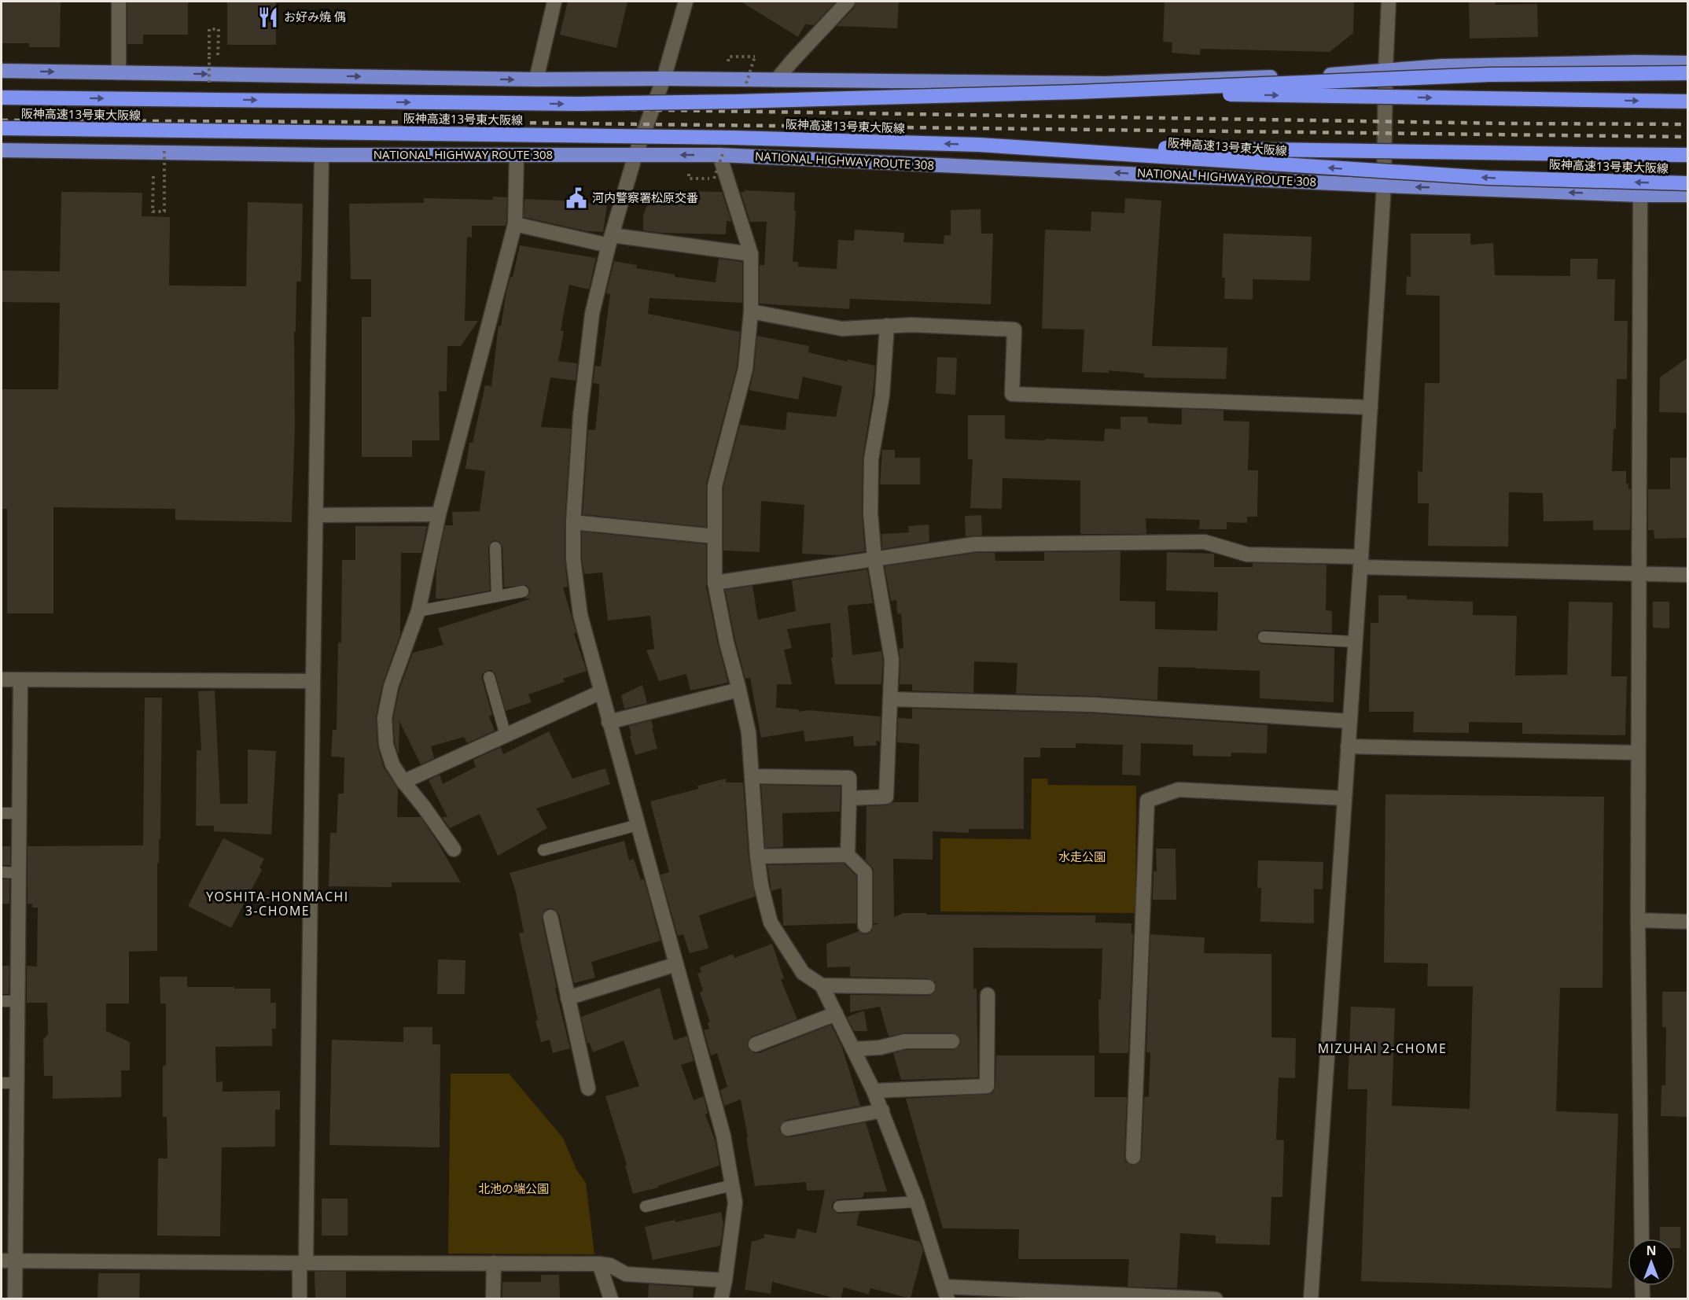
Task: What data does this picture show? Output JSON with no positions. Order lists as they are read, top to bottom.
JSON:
{
  "streets": {
    "highway": ["阪神高速13号東大阪線", "NATIONAL HIGHWAY ROUTE 308"]
  },
  "districts": ["YOSHITA-HONMACHI 3-CHOME", "MIZUHAI 2-CHOME"],
  "parks": ["水走公園", "北池の端公園"],
  "places": {
    "restaurant": ["お好み焼 偶"],
    "public building": ["河内警察署松原交番"]
  },
  "north": "top"
}
